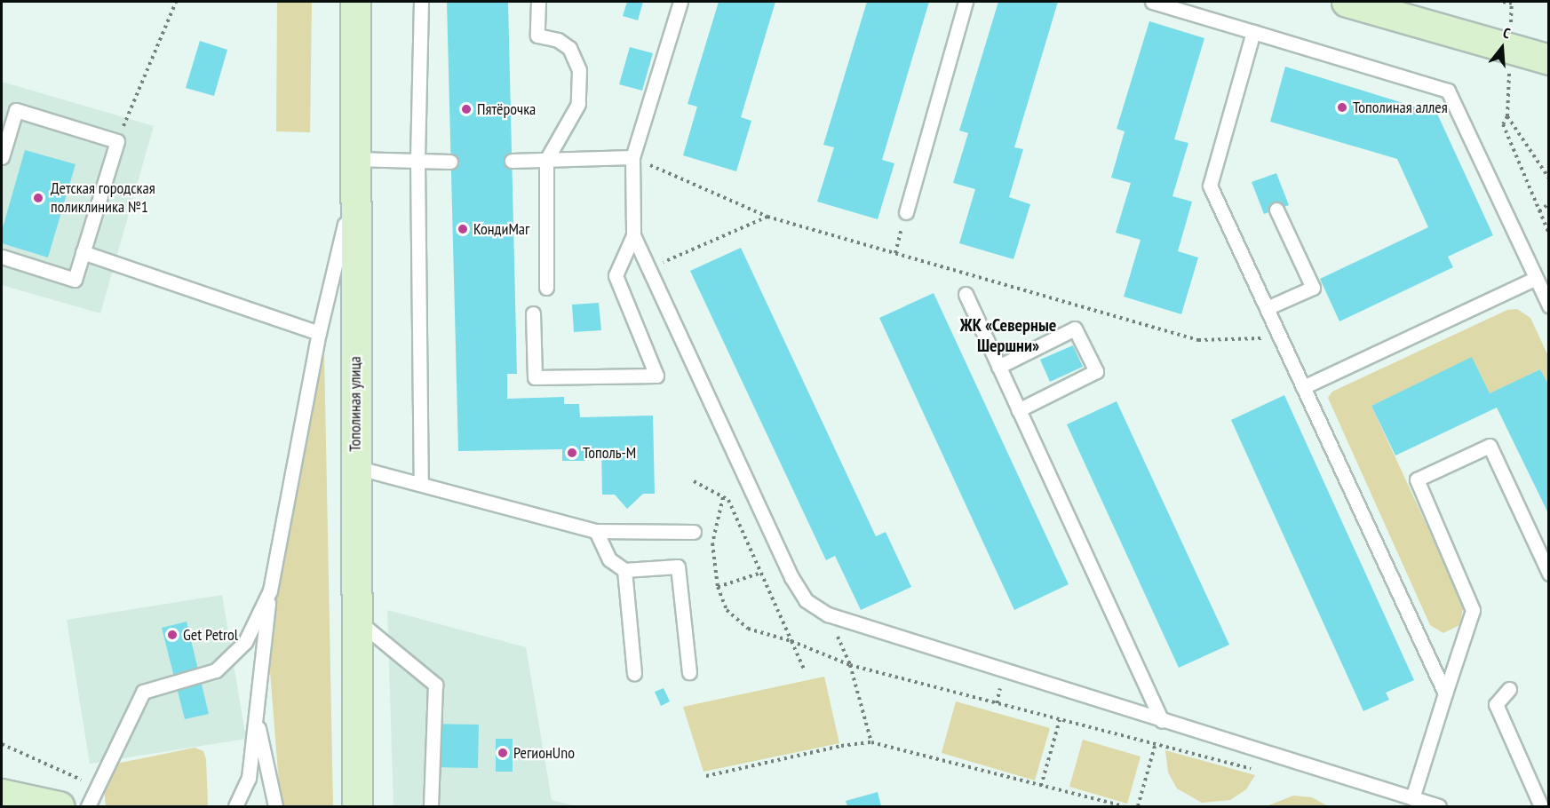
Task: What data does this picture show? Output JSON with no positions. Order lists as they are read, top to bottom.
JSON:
{
  "streets": {
    "main road": ["Тополиная улица"]
  },
  "districts": ["ЖК «Северные Шершни»"],
  "places": [
    "Тополиная аллея",
    "Пятёрочка",
    "Детская городская поликлиника №1",
    "КондиМаг",
    "Тополь-М",
    "Get Petrol",
    "РегионUno"
  ],
  "north": "top"
}
